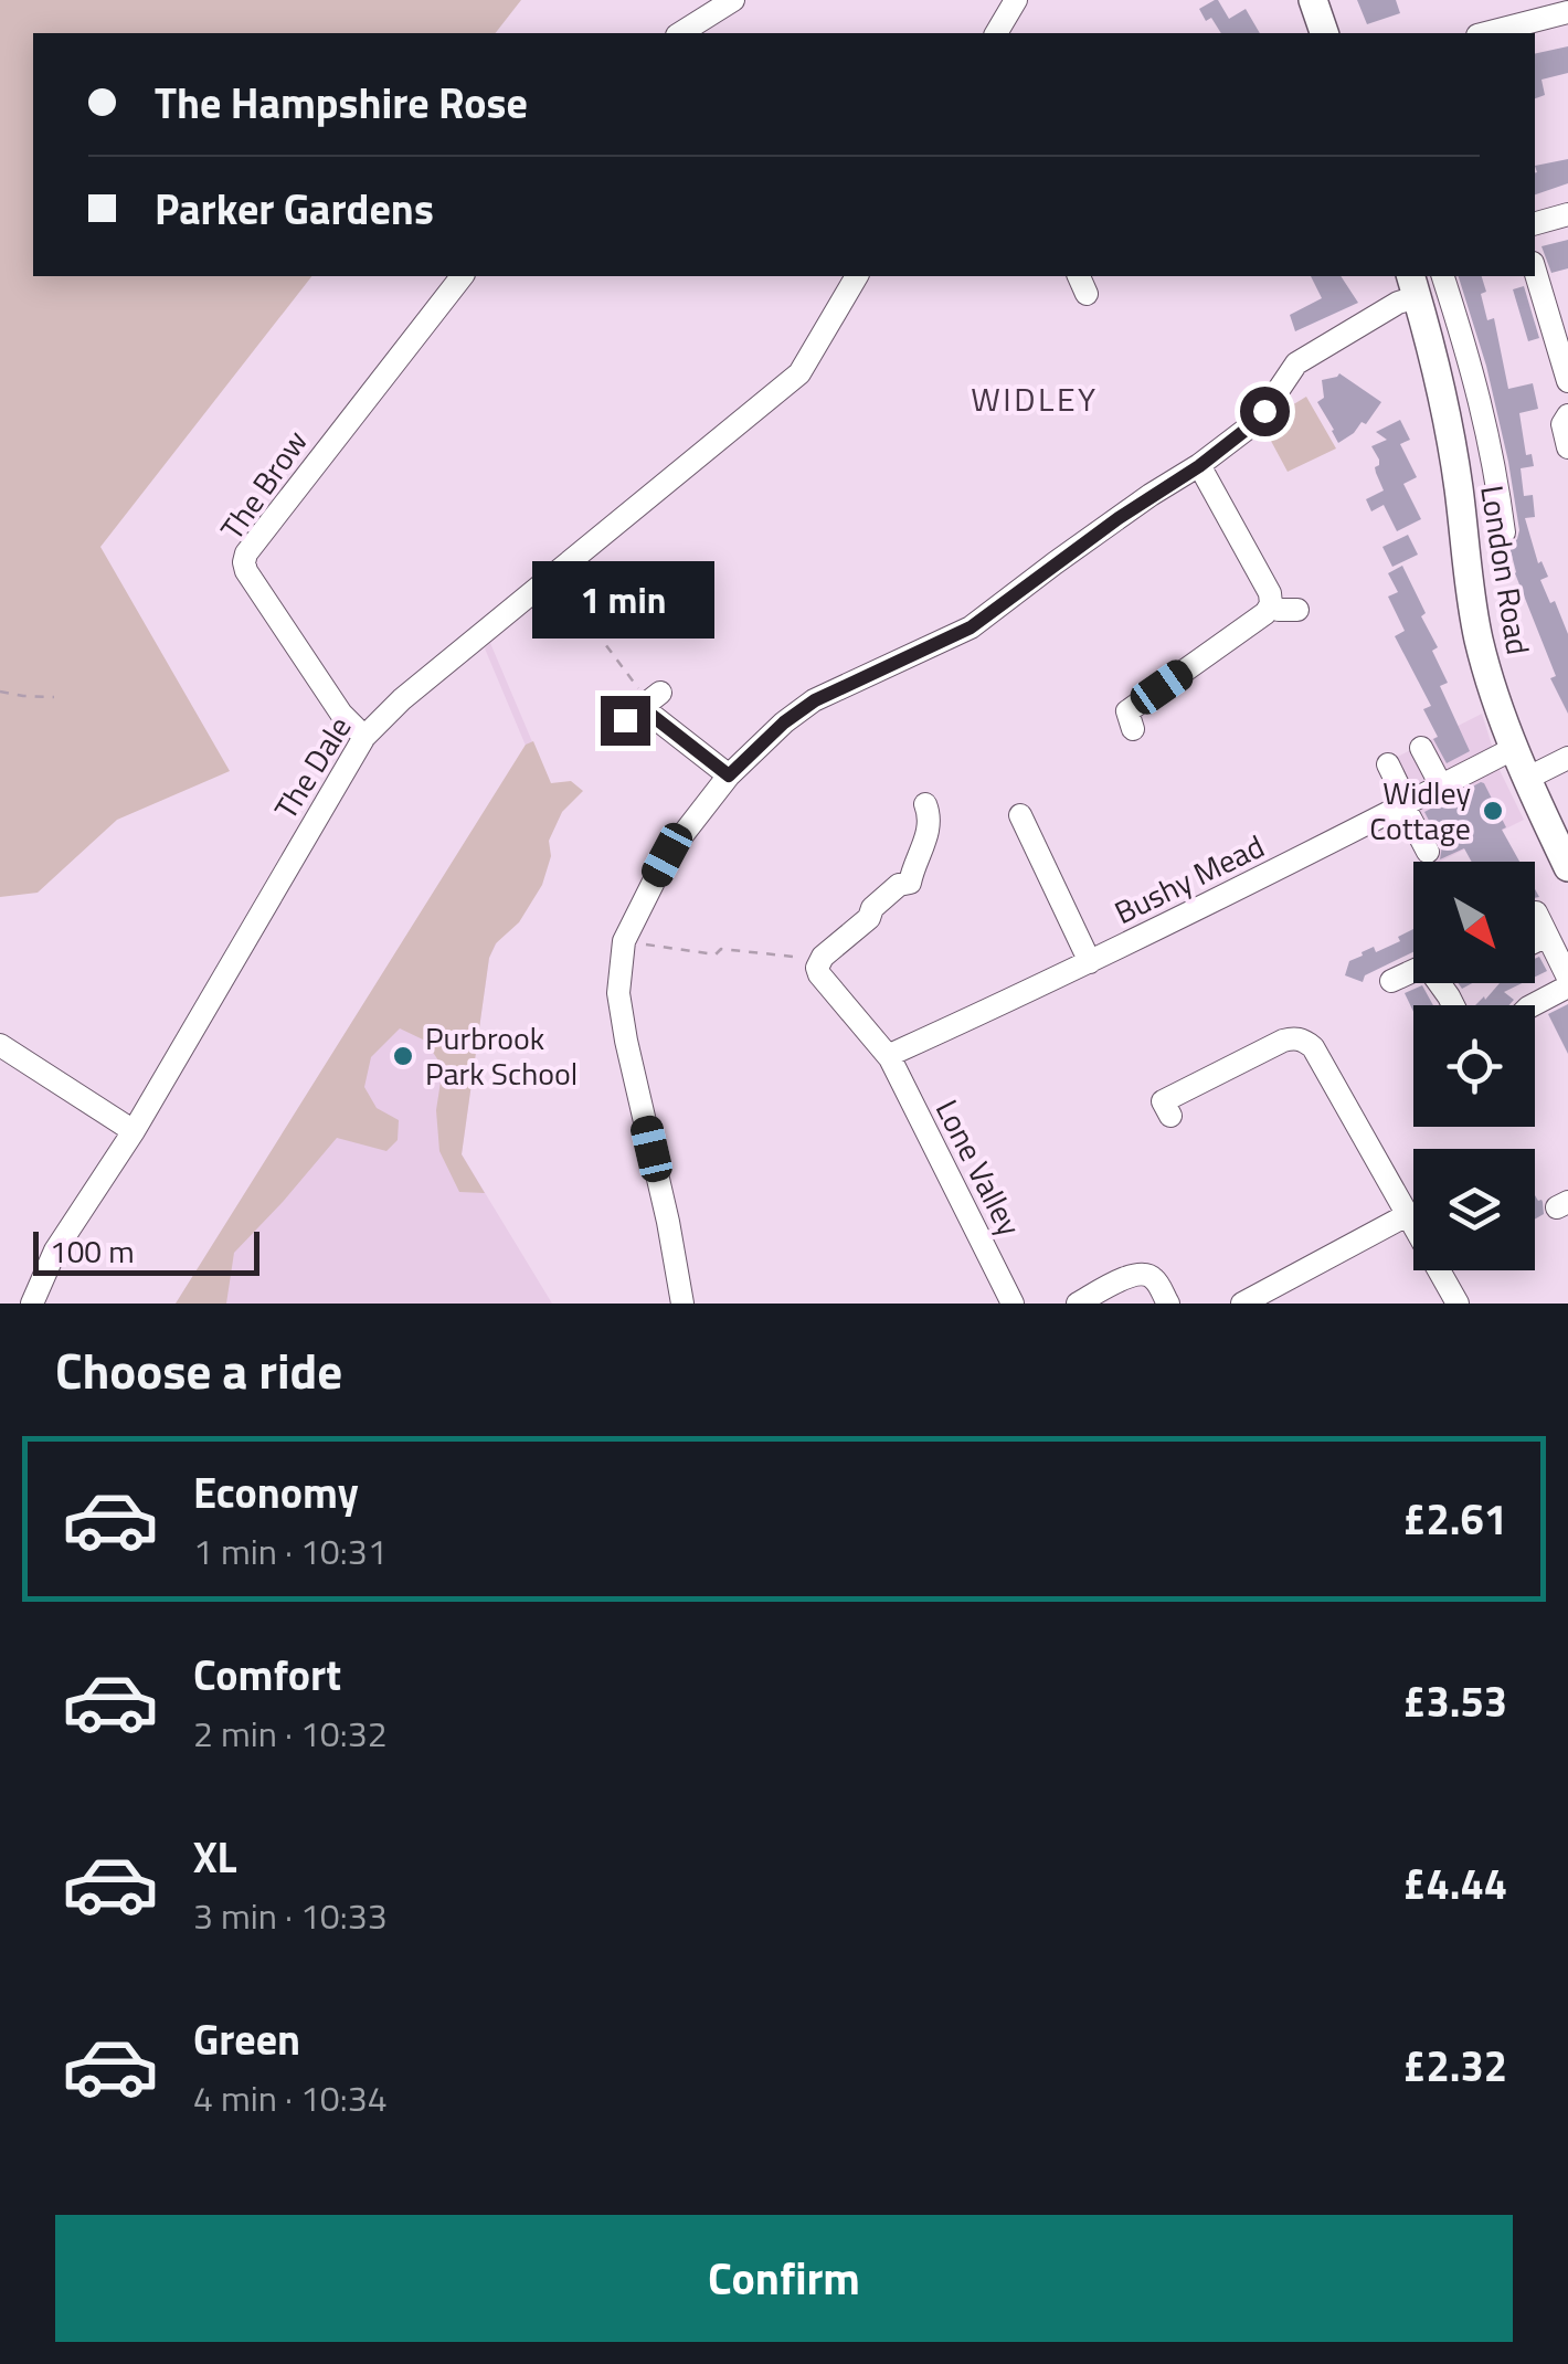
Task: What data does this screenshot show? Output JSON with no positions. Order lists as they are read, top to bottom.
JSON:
{
  "streets": {
    "main road": ["London Road"],
    "street": [
      "The Brow",
      "The Dale",
      "Bushy Mead",
      "Lone Valley"
    ]
  },
  "crossings": [
    ["The Brow", "The Dale"],
    ["London Road", "Bushy Mead"],
    ["Bushy Mead", "Lone Valley"]
  ],
  "districts": ["WIDLEY"],
  "places": ["Widley Cottage", "Purbrook Park School"],
  "scale_bar": "100 m",
  "north": "bottom right",
  "page": {
    "banner": ["The Hampshire Rose", "Parker Gardens"],
    "bubble": "1 min",
    "scale": "100 m",
    "heading": "Choose a ride",
    "list": [
      {
        "name": "Economy",
        "note": "1 min · 10:31",
        "value": "£2.61"
      },
      {
        "name": "Comfort",
        "note": "2 min · 10:32",
        "value": "£3.53"
      },
      {
        "name": "XL",
        "note": "3 min · 10:33",
        "value": "£4.44"
      },
      {
        "name": "Green",
        "note": "4 min · 10:34",
        "value": "£2.32"
      }
    ],
    "buttons": "Confirm"
  }
}
